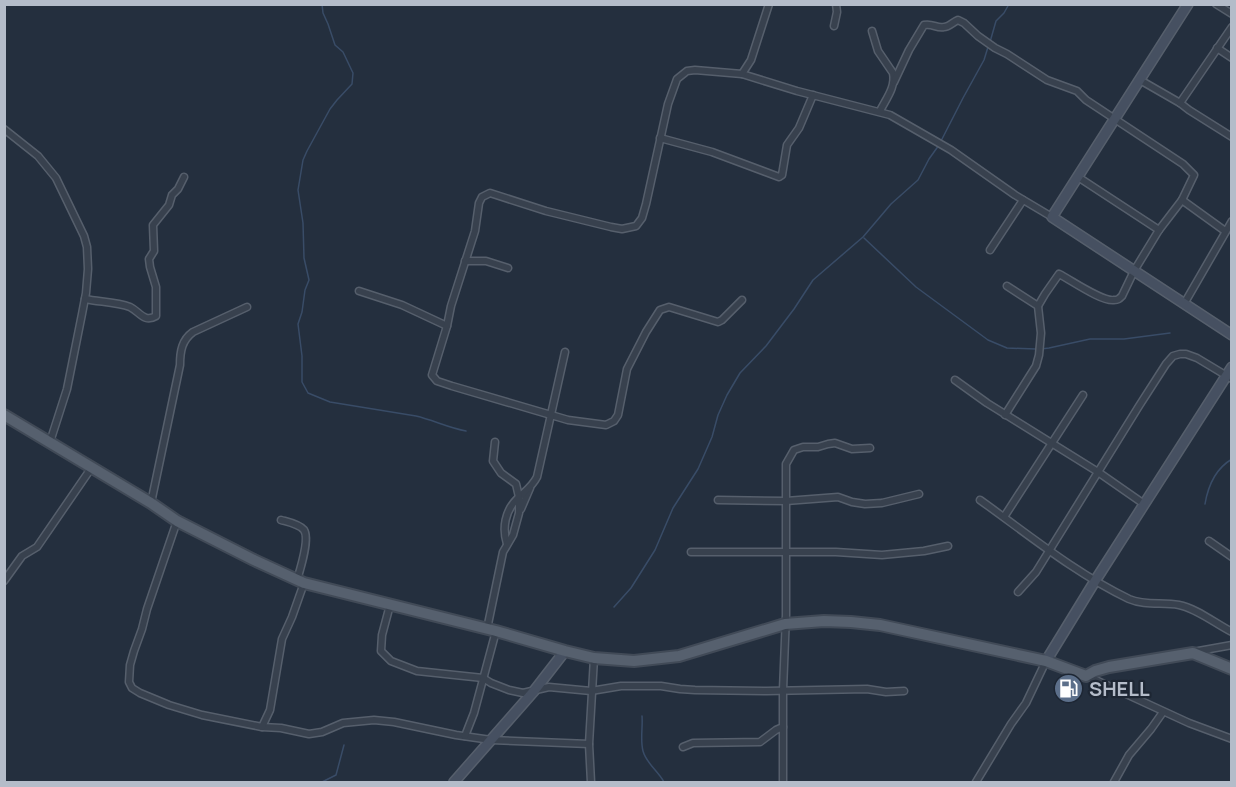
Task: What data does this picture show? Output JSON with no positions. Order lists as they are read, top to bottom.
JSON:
{
  "places": {
    "fuel station": ["SHELL"]
  }
}
